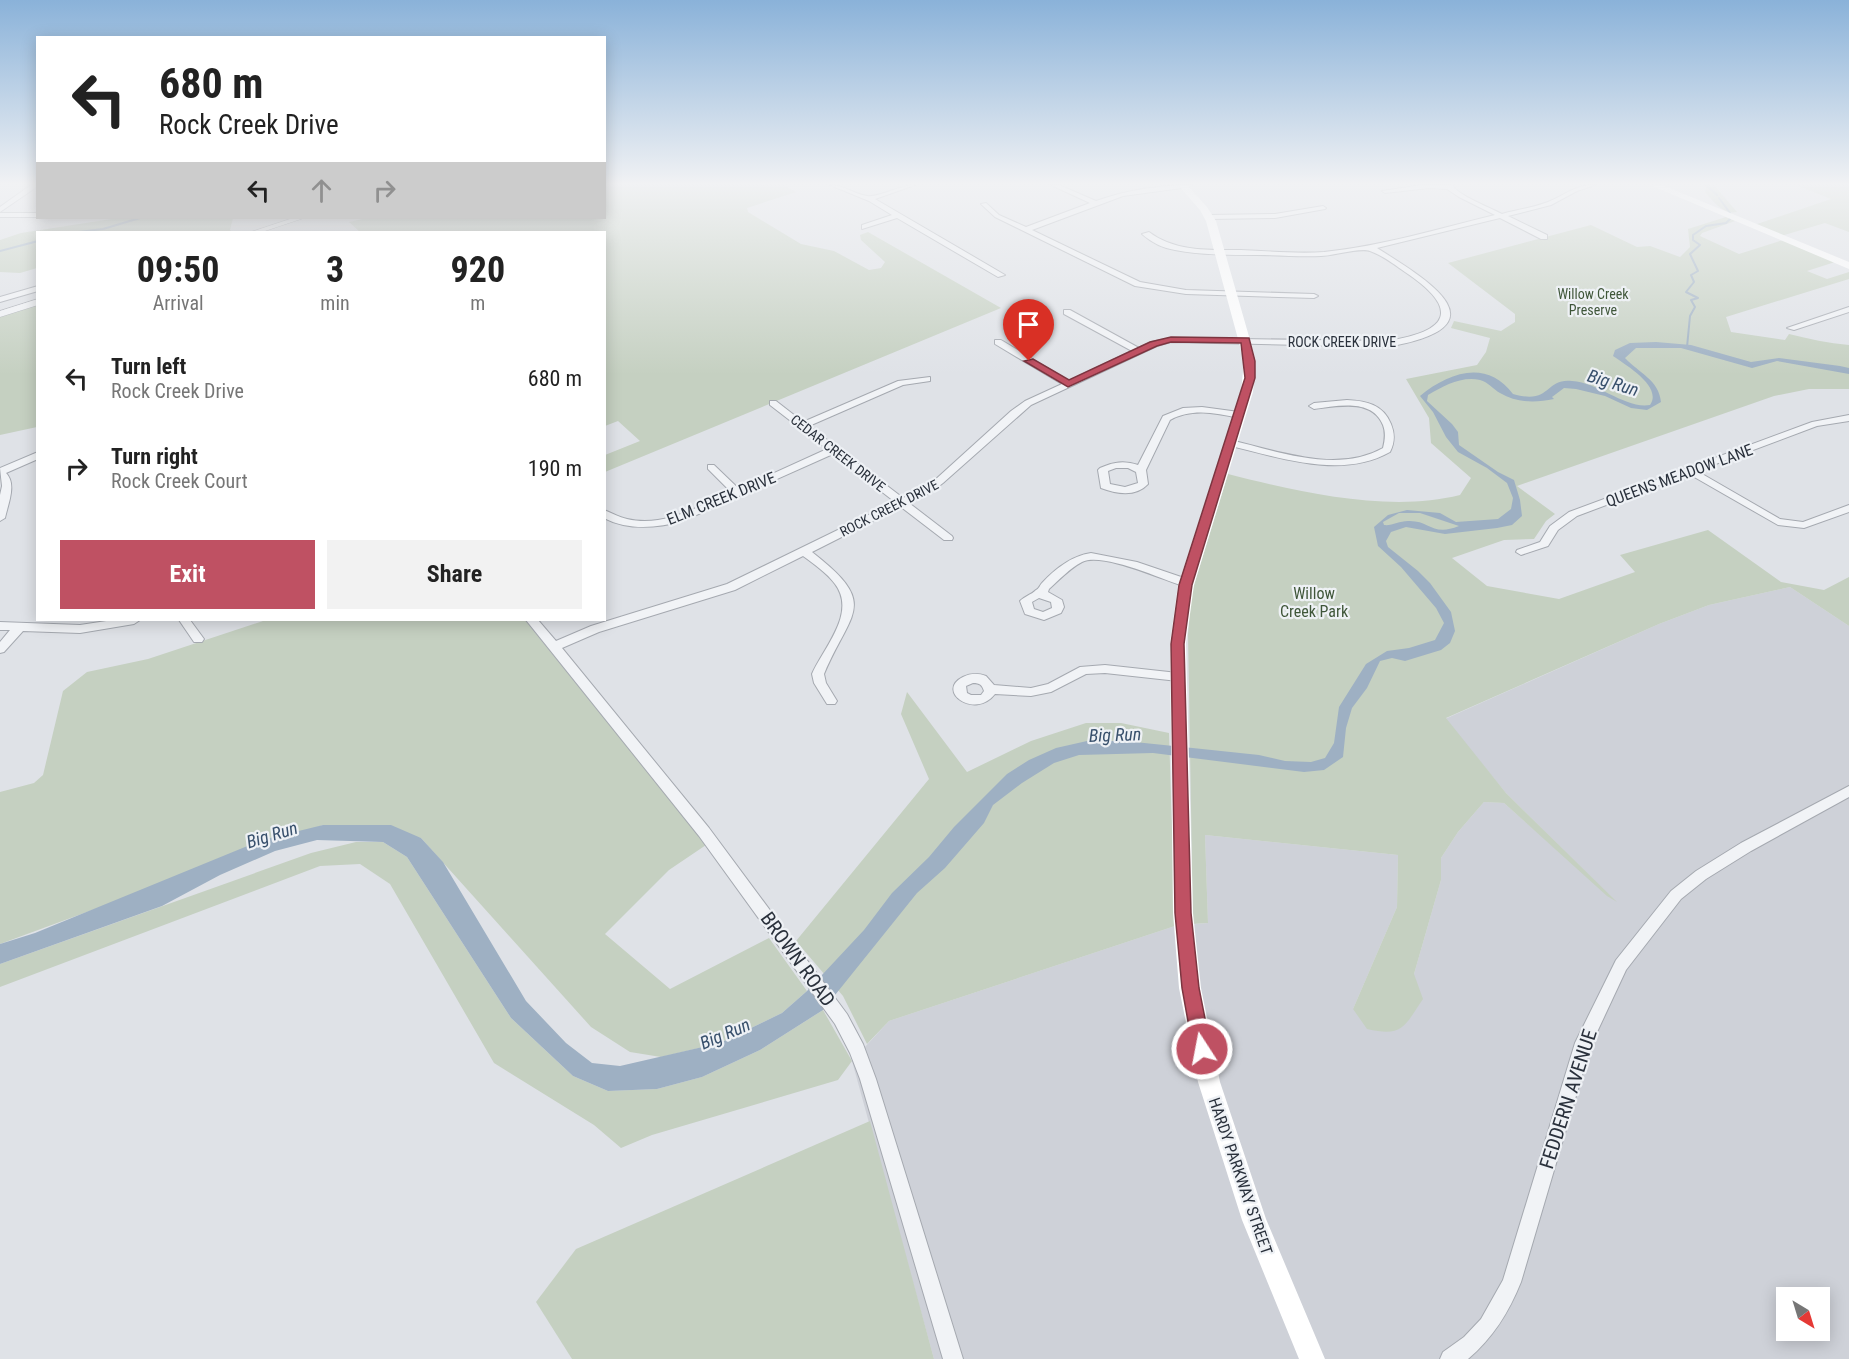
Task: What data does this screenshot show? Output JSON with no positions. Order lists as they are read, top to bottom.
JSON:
{
  "streets": {
    "main road": ["HARDY PARKWAY STREET"],
    "street": [
      "ROCK CREEK DRIVE",
      "CEDAR CREEK DRIVE",
      "QUEENS MEADOW LANE",
      "ELM CREEK DRIVE",
      "BROWN ROAD",
      "FEDDERN AVENUE"
    ]
  },
  "crossings": [
    ["ROCK CREEK DRIVE", "CEDAR CREEK DRIVE"],
    ["ROCK CREEK DRIVE", "BROWN ROAD"],
    ["ROCK CREEK DRIVE", "HARDY PARKWAY STREET"],
    ["CEDAR CREEK DRIVE", "ELM CREEK DRIVE"]
  ],
  "water": ["Big Run"],
  "parks": ["Willow Creek Preserve", "Willow Creek Park"],
  "north": "bottom right",
  "page": {
    "turn": ["680 m", "Rock Creek Drive"],
    "eta": [
      "09:50",
      "Arrival",
      "3",
      "min",
      "920",
      "m"
    ],
    "list": [
      {
        "name": "Turn left",
        "note": "Rock Creek Drive",
        "value": "680 m"
      },
      {
        "name": "Turn right",
        "note": "Rock Creek Court",
        "value": "190 m"
      }
    ],
    "buttons": ["Exit", "Share"]
  }
}
